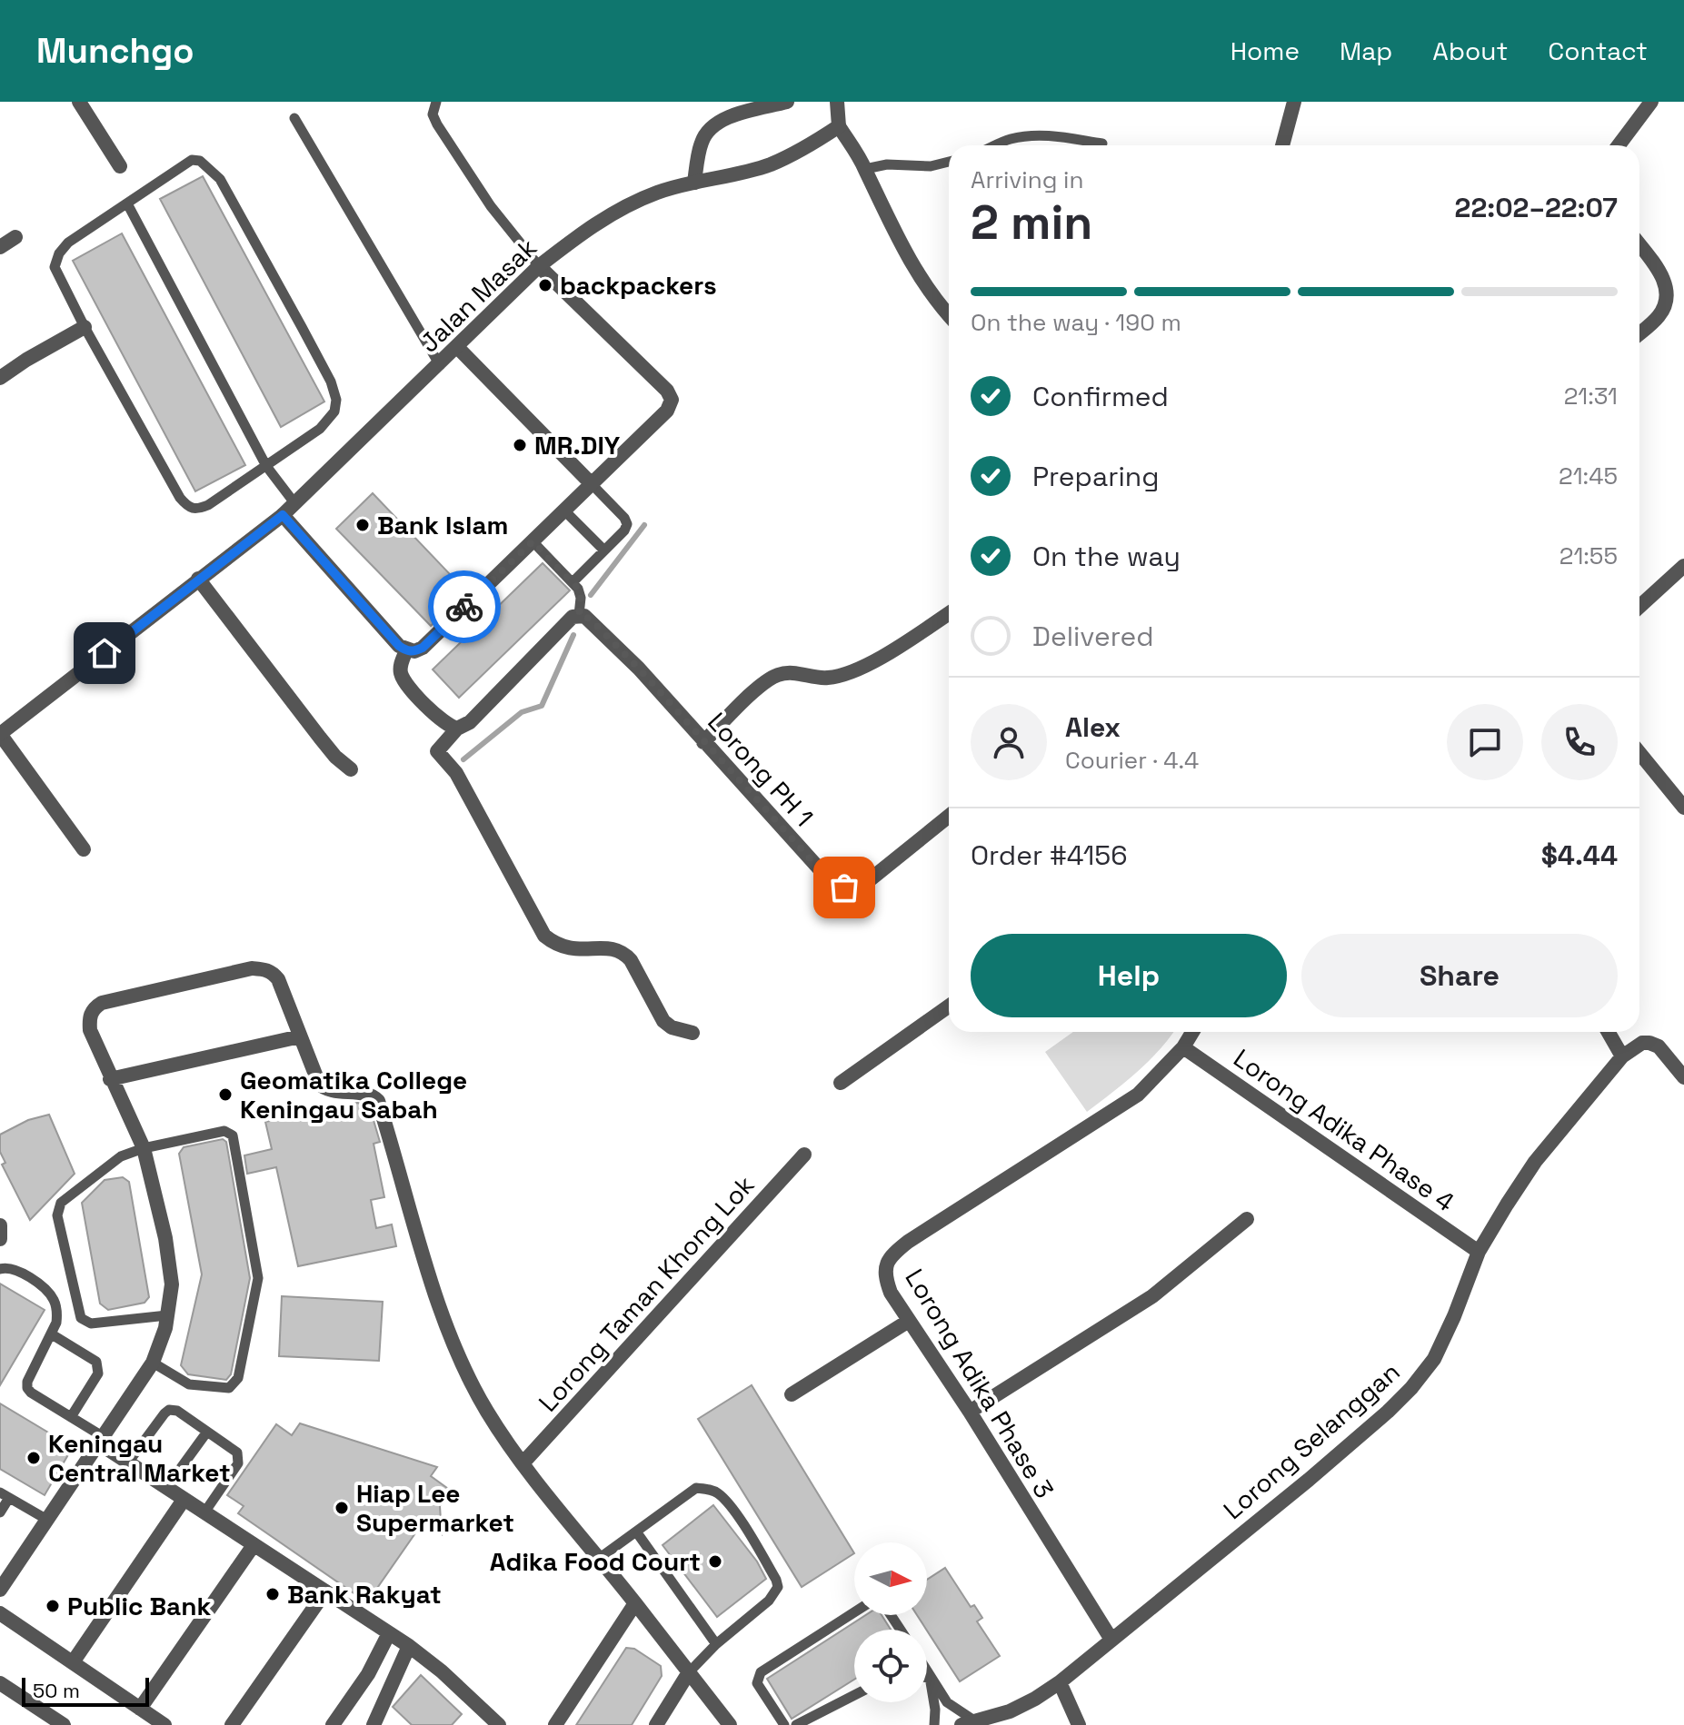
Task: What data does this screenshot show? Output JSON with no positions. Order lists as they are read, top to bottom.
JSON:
{
  "streets": {
    "street": [
      "Jalan Masak",
      "Lorong PH 1",
      "Lorong Adika Phase 4",
      "Lorong Taman Khong Lok",
      "Lorong Adika Phase 3",
      "Lorong Selanggan"
    ]
  },
  "crossings": [
    ["Lorong Adika Phase 4", "Lorong Adika Phase 3"],
    ["Lorong Adika Phase 4", "Lorong Selanggan"],
    ["Lorong Adika Phase 3", "Lorong Selanggan"]
  ],
  "places": [
    "backpackers",
    "MR.DIY",
    "Bank Islam",
    "Geomatika College Keningau Sabah",
    "Keningau Central Market",
    "Hiap Lee Supermarket",
    "Adika Food Court",
    "Bank Rakyat",
    "Public Bank"
  ],
  "scale_bar": "50 m",
  "north": "right",
  "page": {
    "header": "Munchgo",
    "nav": [
      "Home",
      "Map",
      "About",
      "Contact"
    ],
    "heading": ["2 min", "Arriving in", "22:02–22:07"],
    "panel": [
      "Alex",
      "Courier · 4.4",
      "Order #4156",
      "$4.44"
    ],
    "bar": "On the way · 190 m",
    "list": [
      ["Confirmed", "21:31"],
      ["Preparing", "21:45"],
      ["On the way", "21:55"],
      "Delivered"
    ],
    "buttons": ["Help", "Share"],
    "scale": "50 m"
  }
}
